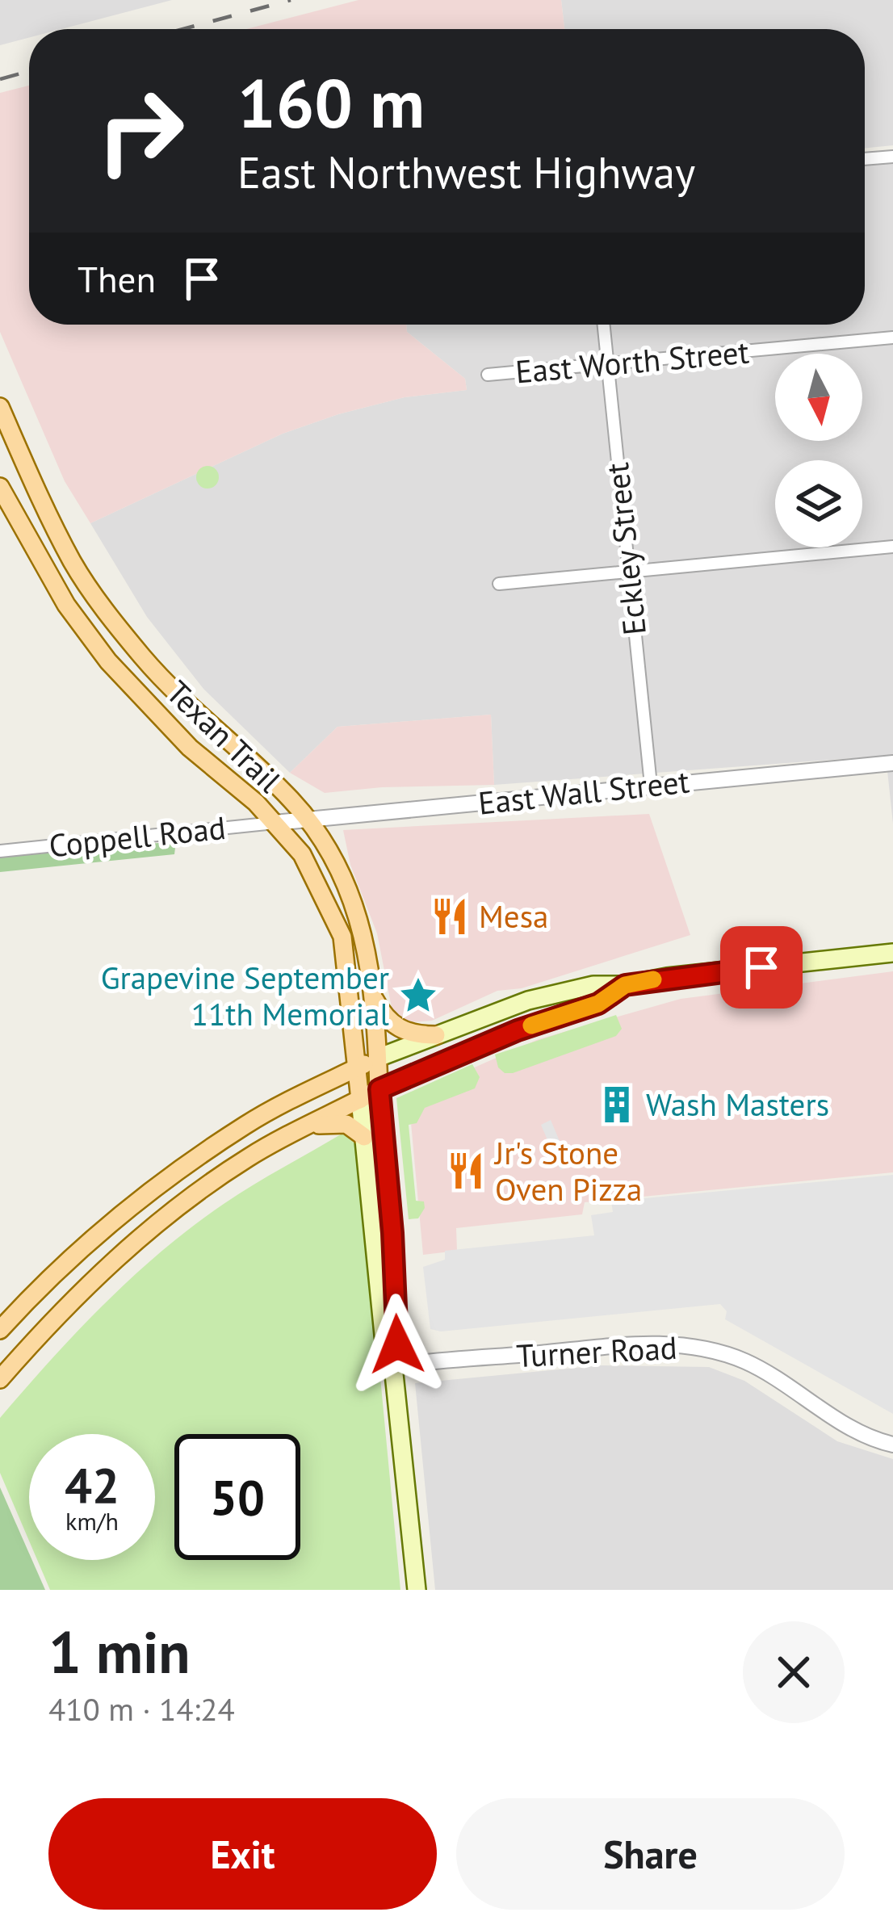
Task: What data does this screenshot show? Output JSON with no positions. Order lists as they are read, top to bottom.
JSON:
{
  "streets": {
    "main road": ["Texan Trail"],
    "street": [
      "East Worth Street",
      "Eckley Street",
      "East Wall Street",
      "Coppell Road",
      "Turner Road"
    ]
  },
  "crossings": [
    ["East Worth Street", "Eckley Street"],
    ["Eckley Street", "East Wall Street"],
    ["Texan Trail", "East Wall Street"],
    ["Texan Trail", "Coppell Road"],
    ["East Wall Street", "Coppell Road"]
  ],
  "places": {
    "restaurant": ["Mesa", "Jr's Stone Oven Pizza"],
    "place": ["Grapevine September 11th Memorial"],
    "building": ["Wash Masters"]
  },
  "north": "bottom",
  "page": {
    "turn": ["160 m", "East Northwest Highway"],
    "then": "Then",
    "speed": "42 km/h",
    "limit": "50",
    "heading": ["1 min", "410 m · 14:24"],
    "buttons": ["Exit", "Share"]
  }
}
